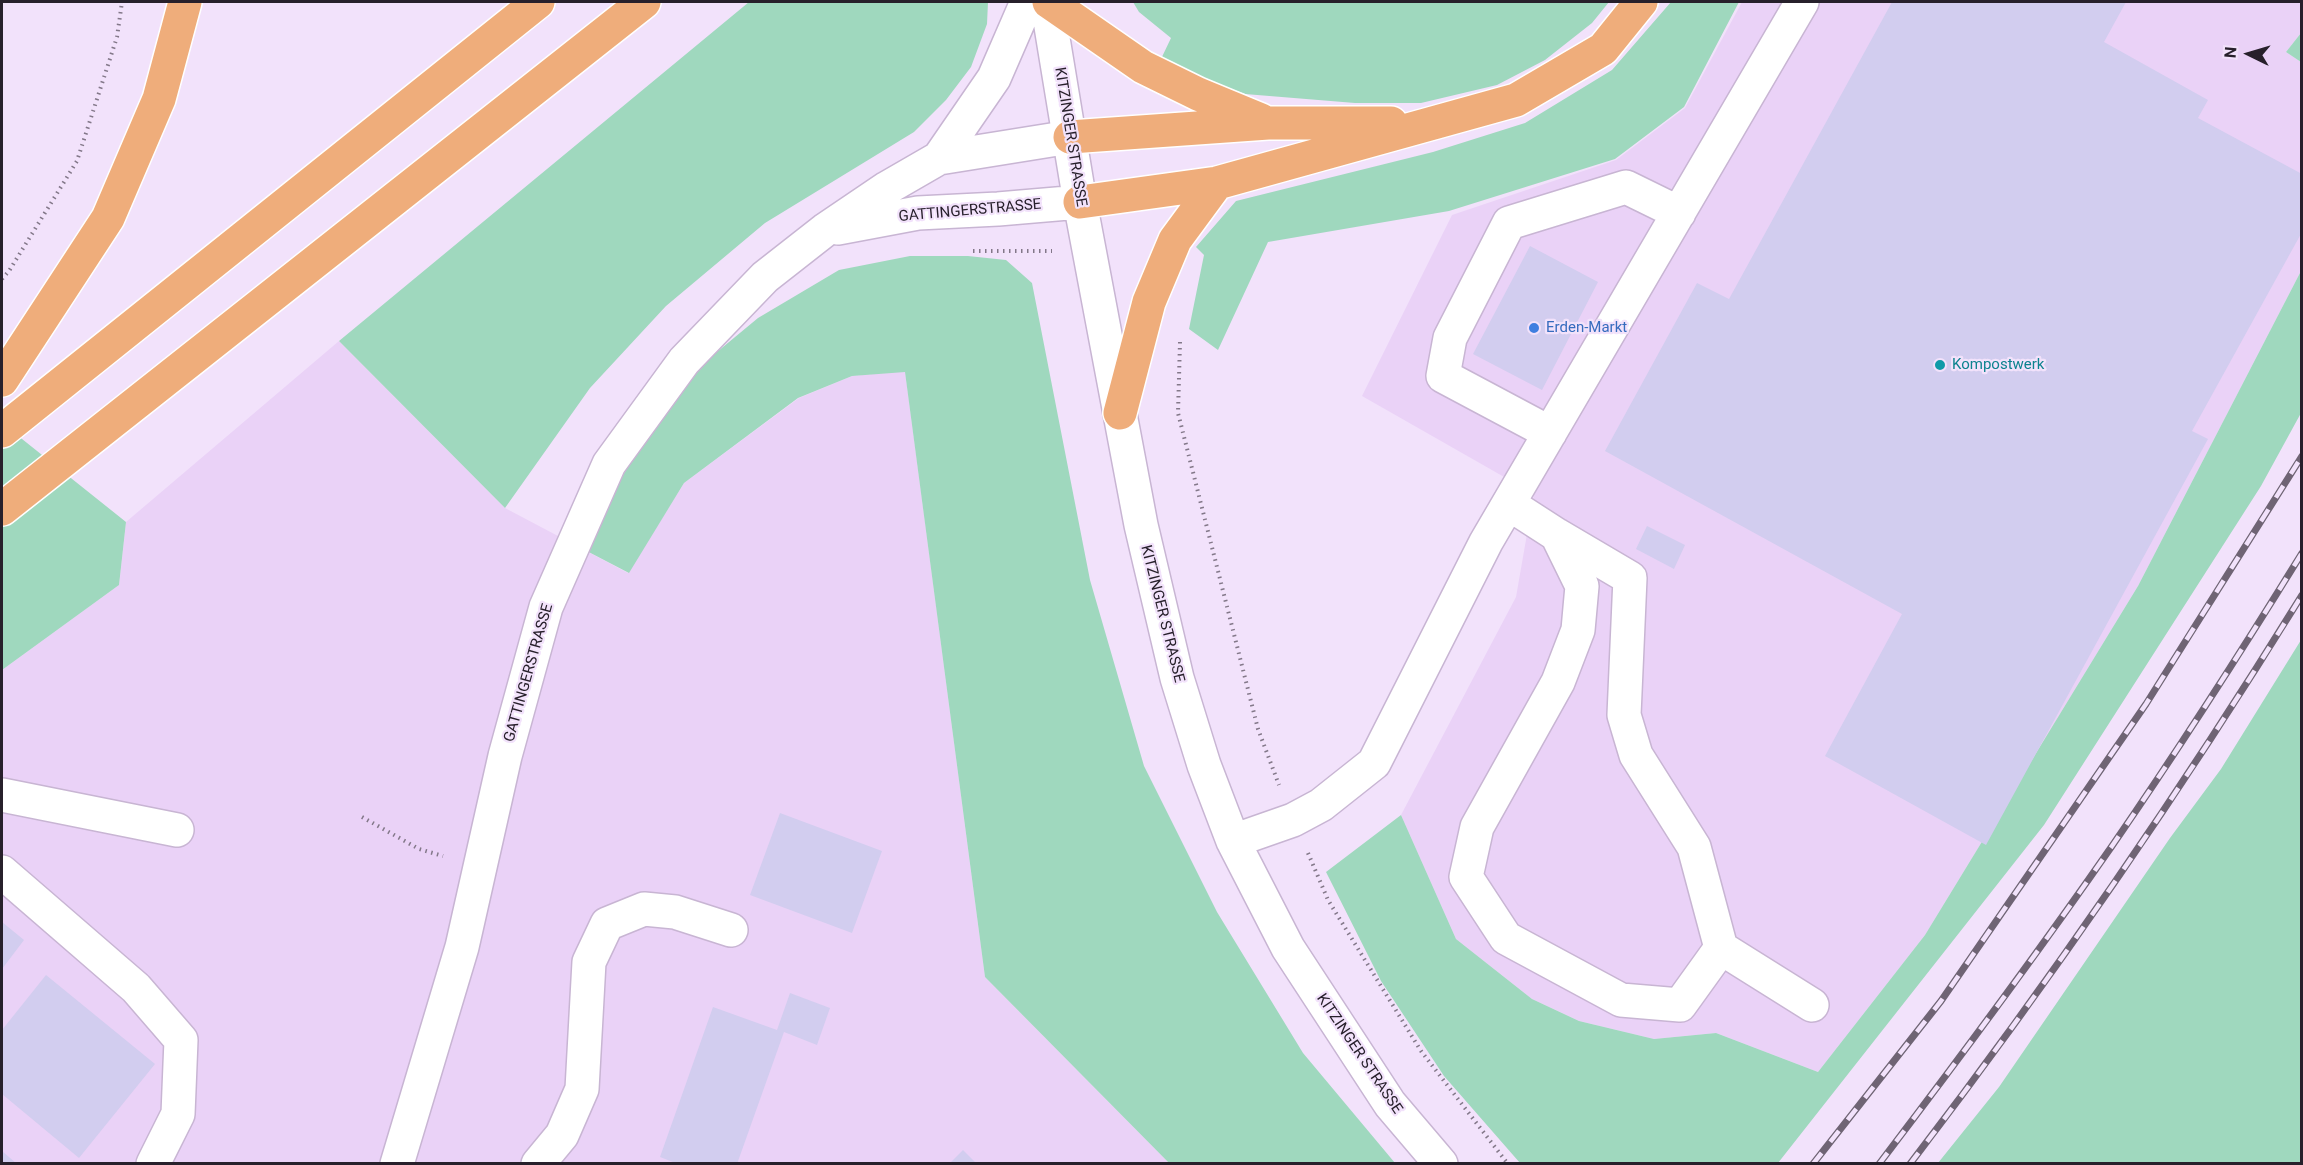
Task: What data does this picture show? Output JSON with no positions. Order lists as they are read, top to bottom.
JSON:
{
  "streets": {
    "street": ["KITZINGER STRASSE", "GATTINGERSTRASSE"]
  },
  "crossings": [
    ["KITZINGER STRASSE", "GATTINGERSTRASSE"]
  ],
  "places": ["Erden-Markt", "Kompostwerk"],
  "north": "left"
}
